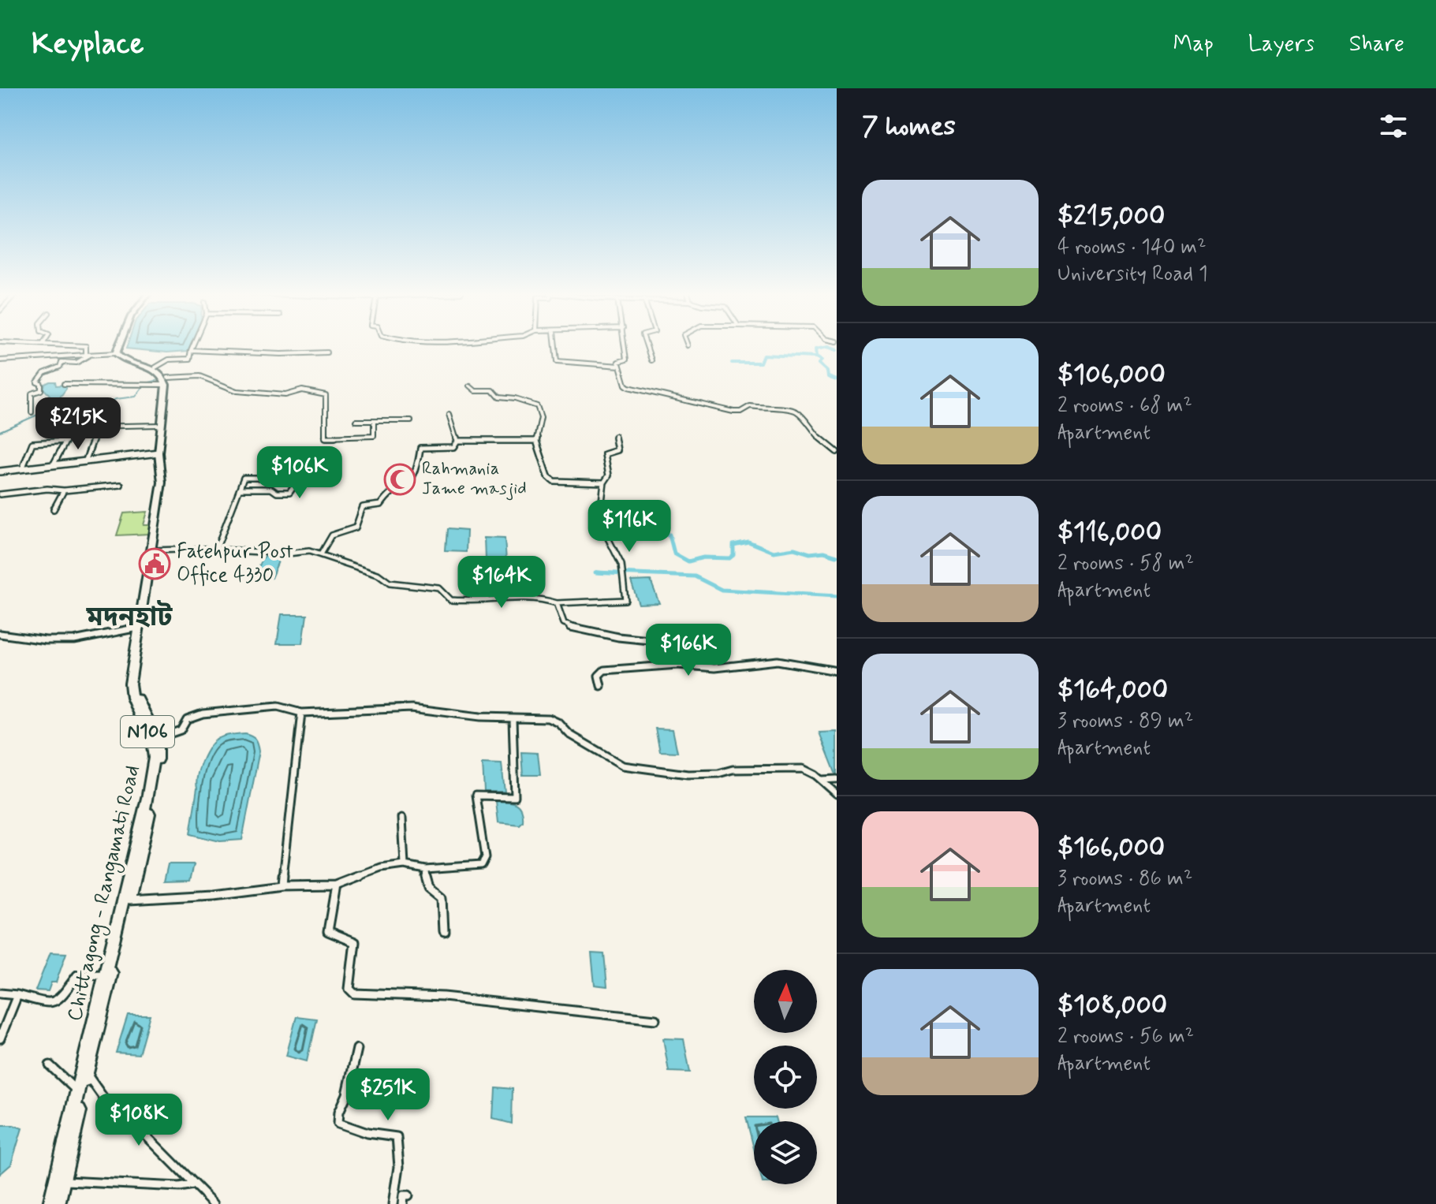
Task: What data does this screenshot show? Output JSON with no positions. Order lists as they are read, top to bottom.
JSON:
{
  "streets": {
    "highway": ["N106", "Chittagong - Rangamati Road"]
  },
  "districts": ["মদনহাট"],
  "places": {
    "mosque": ["Rahmania Jame masjid"],
    "public building": ["Fatehpur Post Office 4330"]
  },
  "north": "top",
  "page": {
    "header": "Keyplace",
    "nav": ["Map", "Layers", "Share"],
    "heading": "7 homes",
    "list": [
      {
        "name": "$215,000",
        "note": "4 rooms · 140 m² · University Road 1"
      },
      {
        "name": "$106,000",
        "note": "2 rooms · 68 m² · Apartment"
      },
      {
        "name": "$116,000",
        "note": "2 rooms · 58 m² · Apartment"
      },
      {
        "name": "$164,000",
        "note": "3 rooms · 89 m² · Apartment"
      },
      {
        "name": "$166,000",
        "note": "3 rooms · 86 m² · Apartment"
      },
      {
        "name": "$108,000",
        "note": "2 rooms · 56 m² · Apartment"
      }
    ],
    "price": [
      "$215K",
      "$106K",
      "$116K",
      "$164K",
      "$166K",
      "$251K",
      "$108K"
    ]
  }
}
